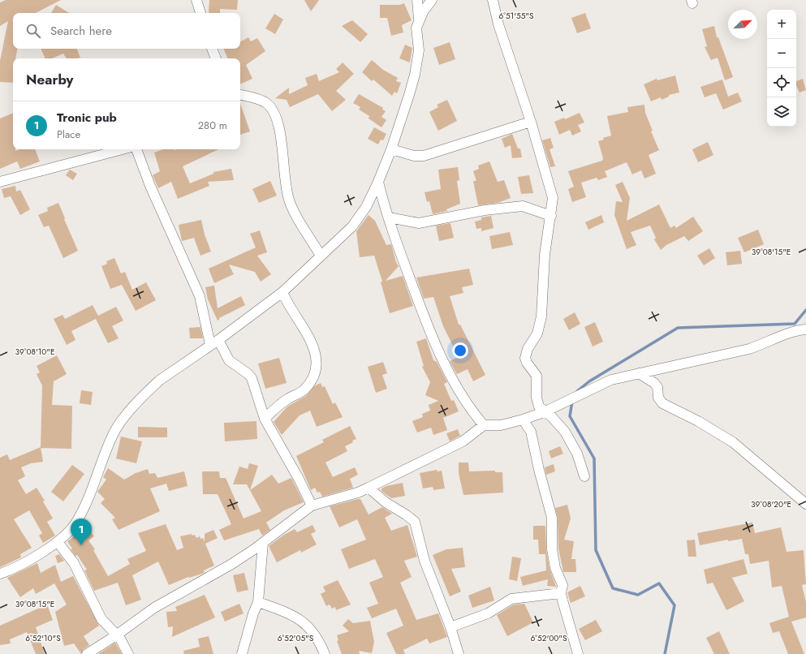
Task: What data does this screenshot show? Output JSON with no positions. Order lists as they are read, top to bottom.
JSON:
{
  "north": "top right",
  "page": {
    "map_buttons": ["+", "−"],
    "search": "Search here",
    "heading": "Nearby",
    "list": [
      {
        "mark": "1",
        "name": "Tronic pub",
        "note": "Place",
        "value": "280 m"
      }
    ],
    "pins": "1"
  },
  "coordinates": [
    "6°51'55\"S",
    "39°08'15\"E",
    "39°08'10\"E",
    "39°08'20\"E",
    "6°52'10\"S",
    "6°52'05\"S",
    "6°52'00\"S"
  ]
}
